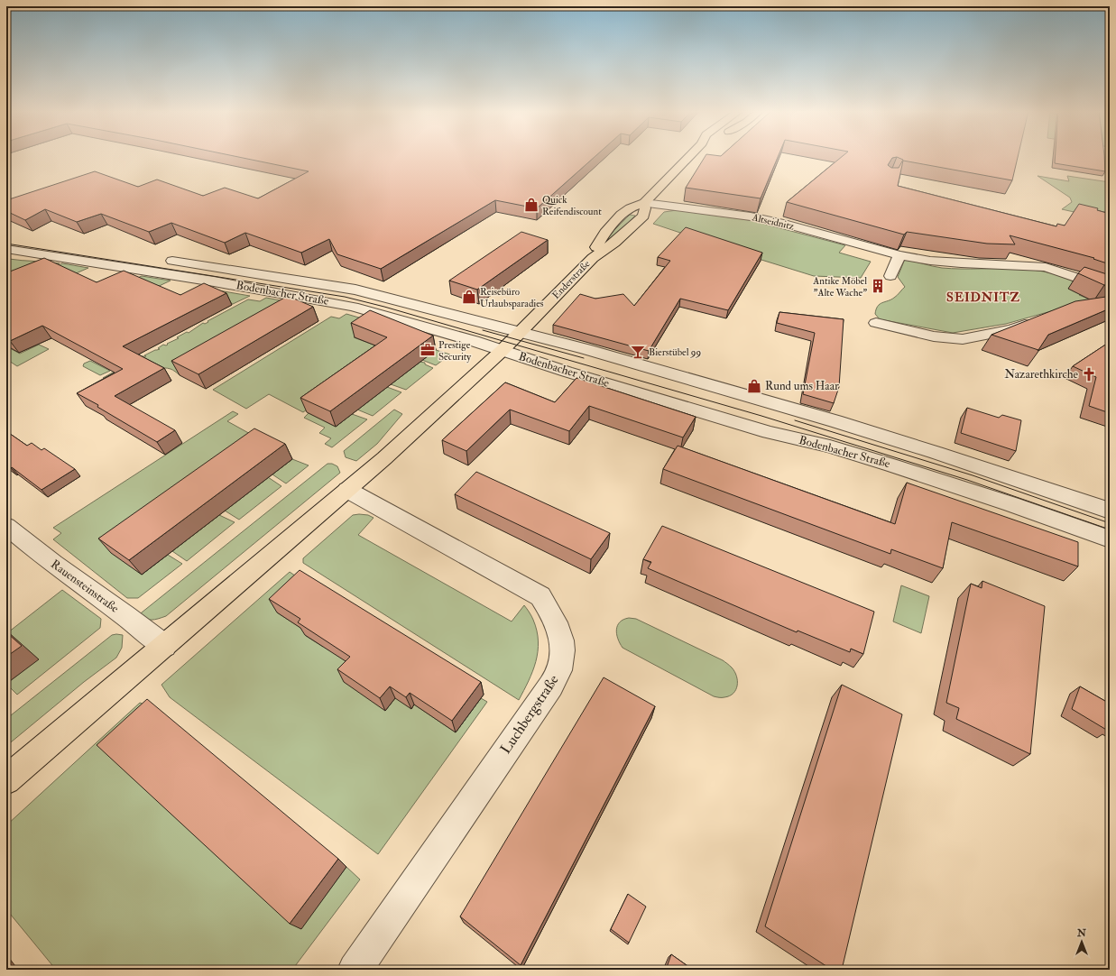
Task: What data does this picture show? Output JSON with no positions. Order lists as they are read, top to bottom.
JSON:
{
  "streets": {
    "main road": ["Enderstraße"],
    "street": [
      "Altseidnitz",
      "Bodenbacher Straße",
      "Rauensteinstraße",
      "Luchbergstraße"
    ]
  },
  "crossings": [
    ["Altseidnitz", "Enderstraße"],
    ["Enderstraße", "Bodenbacher Straße"],
    ["Enderstraße", "Rauensteinstraße"],
    ["Enderstraße", "Luchbergstraße"]
  ],
  "districts": ["SEIDNITZ"],
  "places": {
    "shop": ["Quick Reifendiscount", "Reisebüro Urlaubsparadies", "Rund ums Haar"],
    "building": ["Antike Möbel \"Alte Wache\""],
    "office": ["Prestige Security"],
    "bar": ["Bierstübel 99"],
    "church": ["Nazarethkirche"]
  },
  "north": "top"
}
